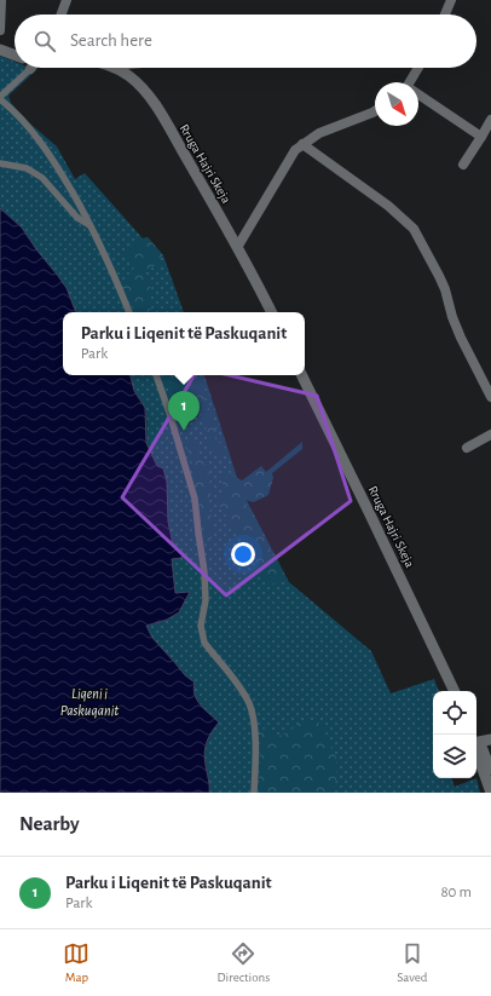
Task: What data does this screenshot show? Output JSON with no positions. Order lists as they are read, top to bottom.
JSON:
{
  "streets": {
    "street": ["Rruga Hajri Skeja"]
  },
  "water": ["Liqeni i Paskuqanit"],
  "north": "bottom right",
  "page": {
    "search": "Search here",
    "popup": ["Parku i Liqenit të Paskuqanit", "Park"],
    "pins": "1",
    "heading": "Nearby",
    "list": [
      {
        "mark": "1",
        "name": "Parku i Liqenit të Paskuqanit",
        "note": "Park",
        "value": "80 m"
      }
    ],
    "nav": ["Map", "Directions", "Saved"]
  }
}
